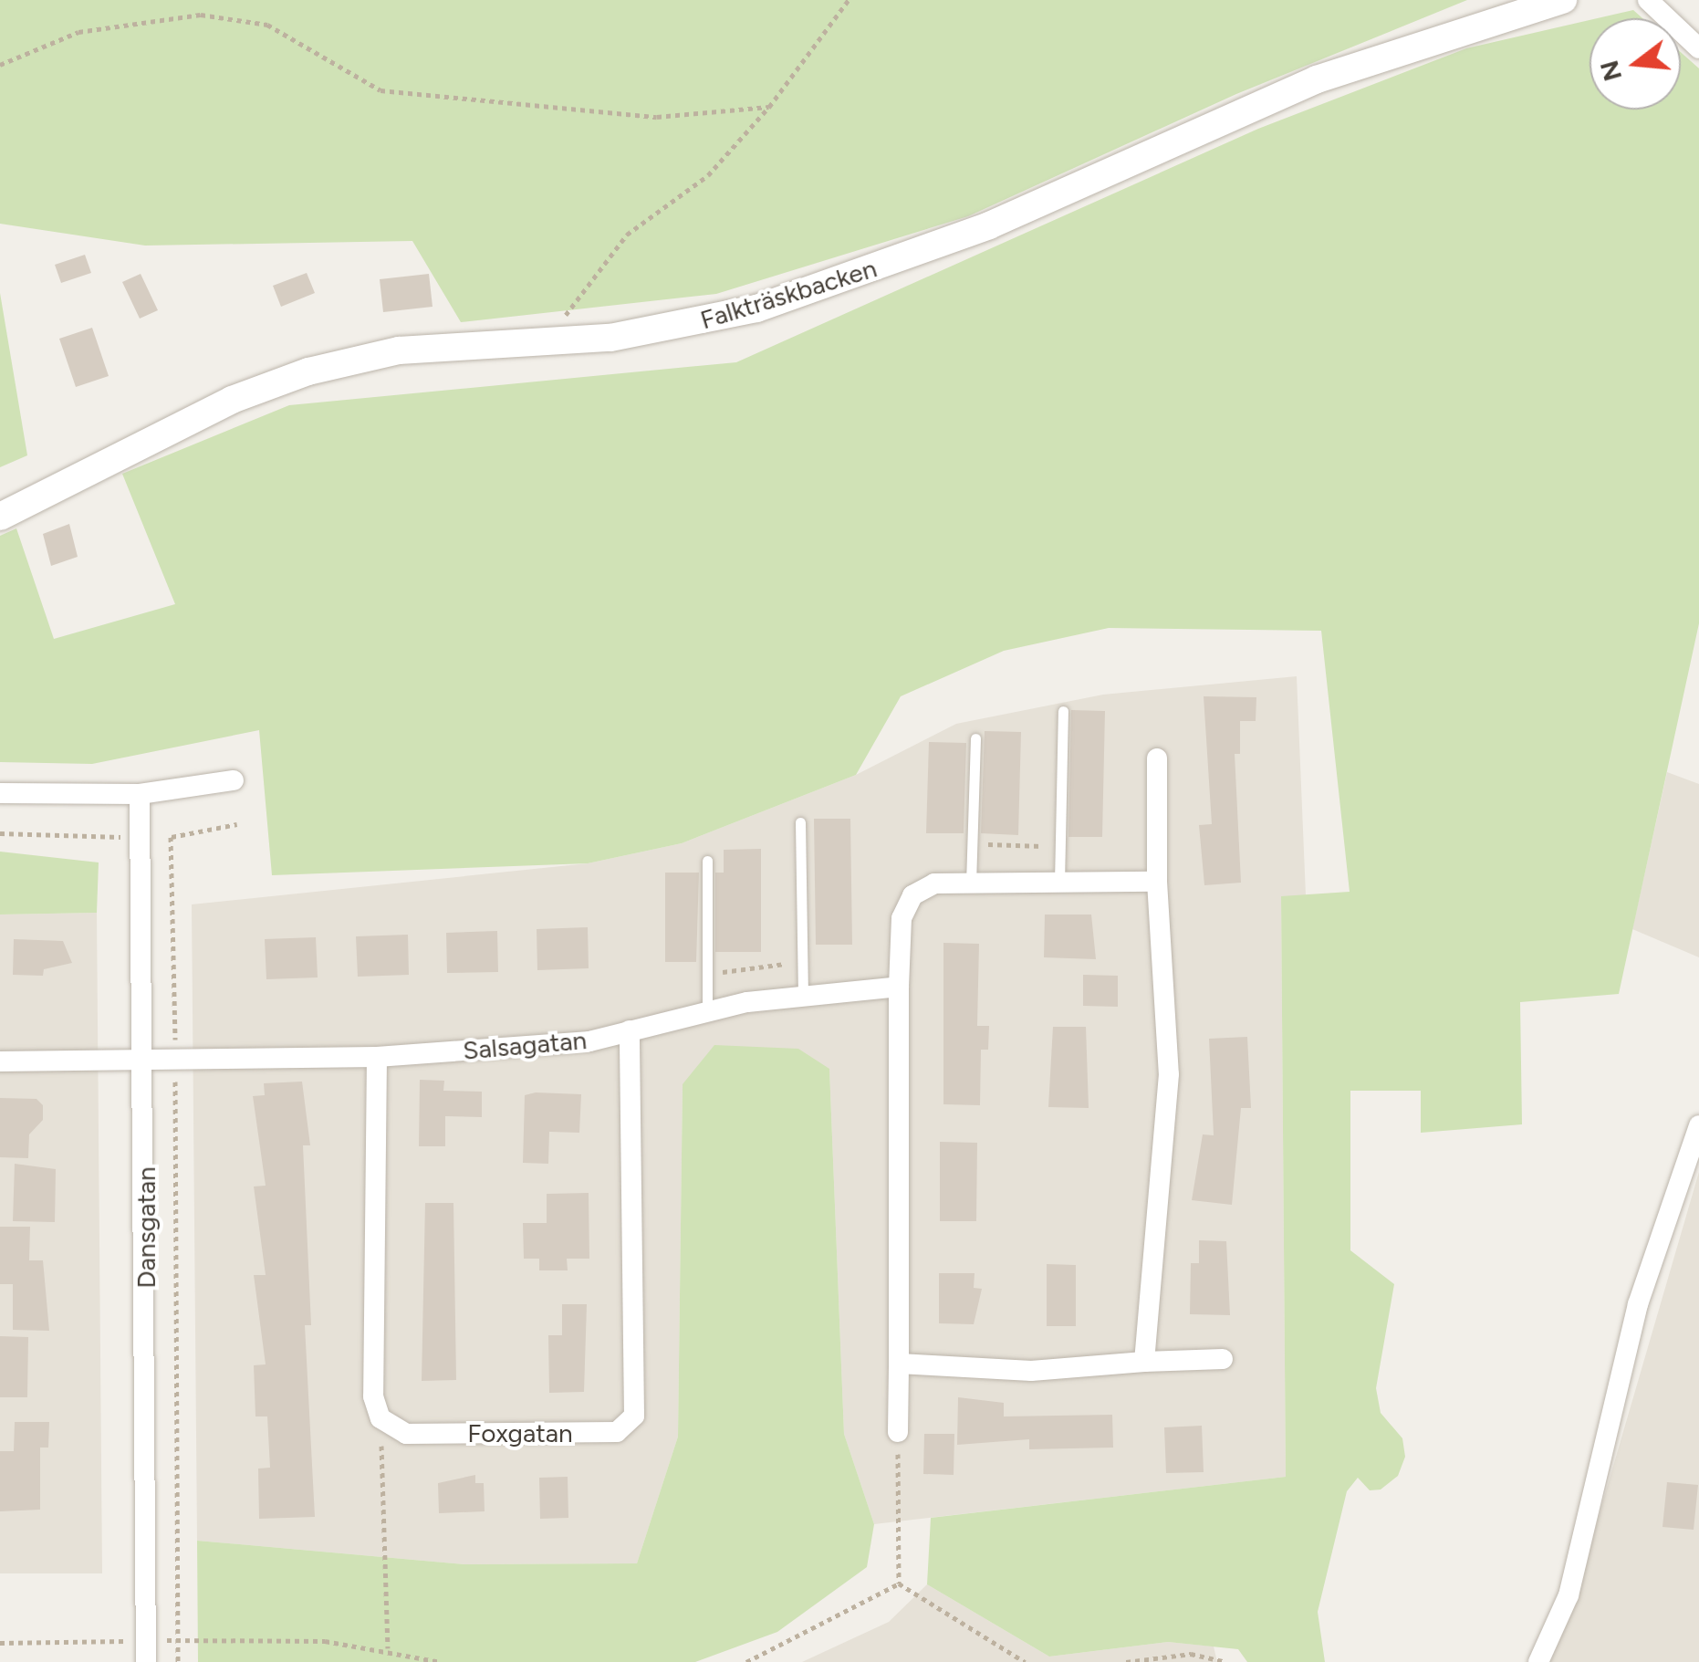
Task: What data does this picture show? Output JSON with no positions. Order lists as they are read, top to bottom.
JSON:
{
  "streets": {
    "street": [
      "Falkträskbacken",
      "Salsagatan",
      "Dansgatan",
      "Foxgatan"
    ]
  },
  "crossings": [
    ["Salsagatan", "Dansgatan"],
    ["Salsagatan", "Foxgatan"]
  ],
  "north": "left"
}
